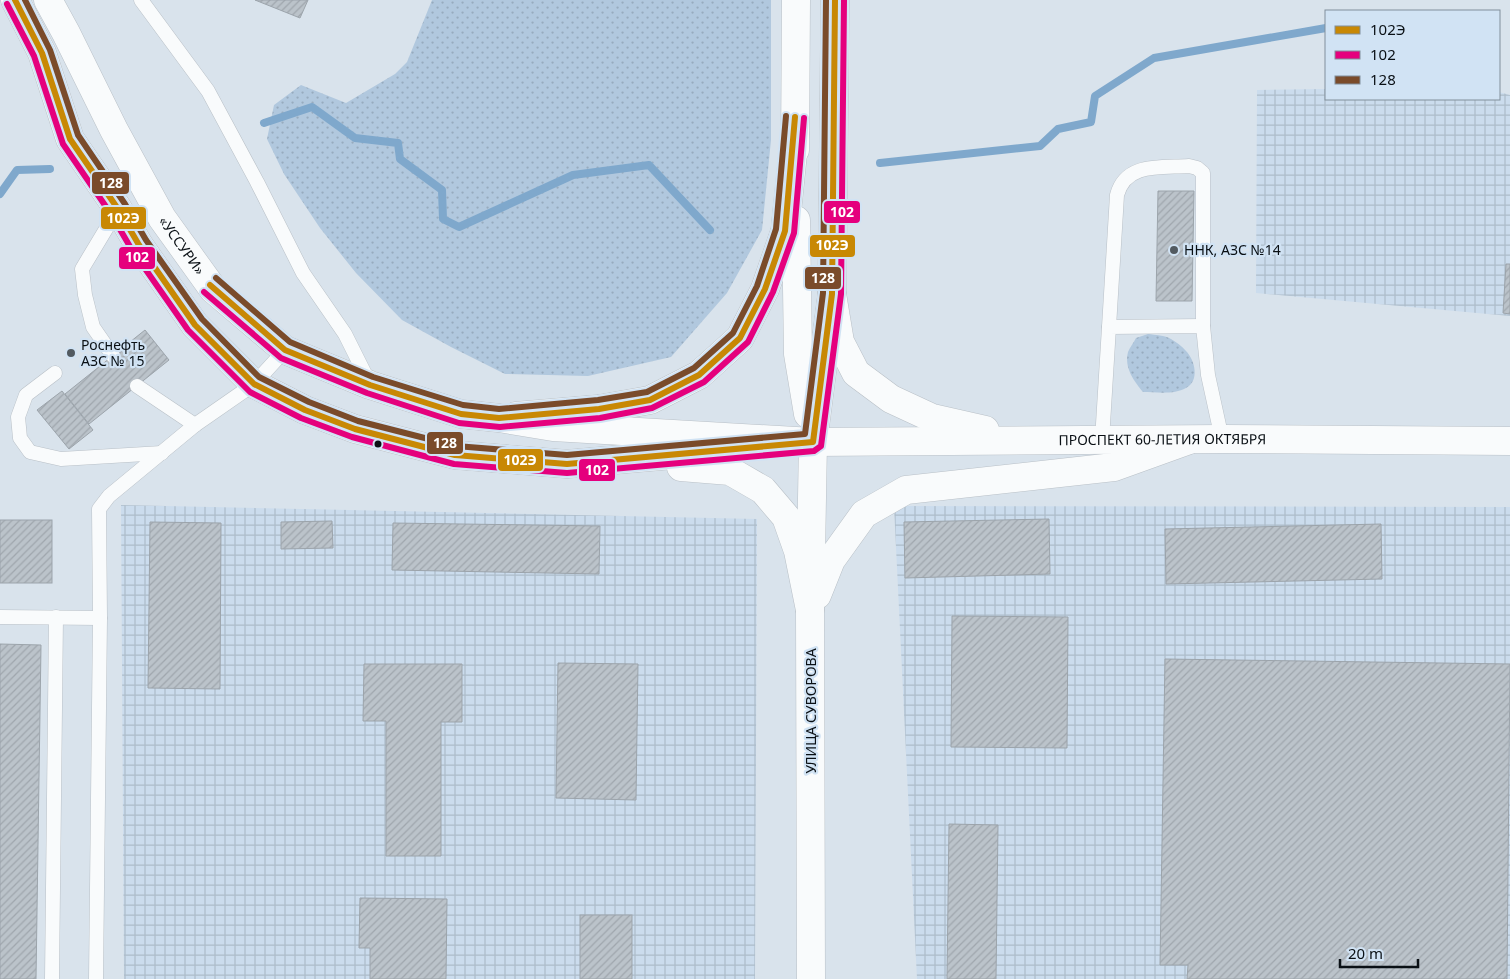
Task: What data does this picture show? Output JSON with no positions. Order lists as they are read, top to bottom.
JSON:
{
  "streets": {
    "main road": ["«УССУРИ»", "ПРОСПЕКТ 60-ЛЕТИЯ ОКТЯБРЯ", "УЛИЦА СУВОРОВА"]
  },
  "crossings": [
    ["«УССУРИ»", "ПРОСПЕКТ 60-ЛЕТИЯ ОКТЯБРЯ"],
    ["«УССУРИ»", "УЛИЦА СУВОРОВА"],
    ["ПРОСПЕКТ 60-ЛЕТИЯ ОКТЯБРЯ", "УЛИЦА СУВОРОВА"]
  ],
  "places": ["ННК, АЗС №14", "Роснефть АЗС № 15"],
  "lines": ["transit line 102Э", "transit line 102", "transit line 128"],
  "legend": ["102Э", "102", "128"],
  "scale_bar": "20 m"
}
